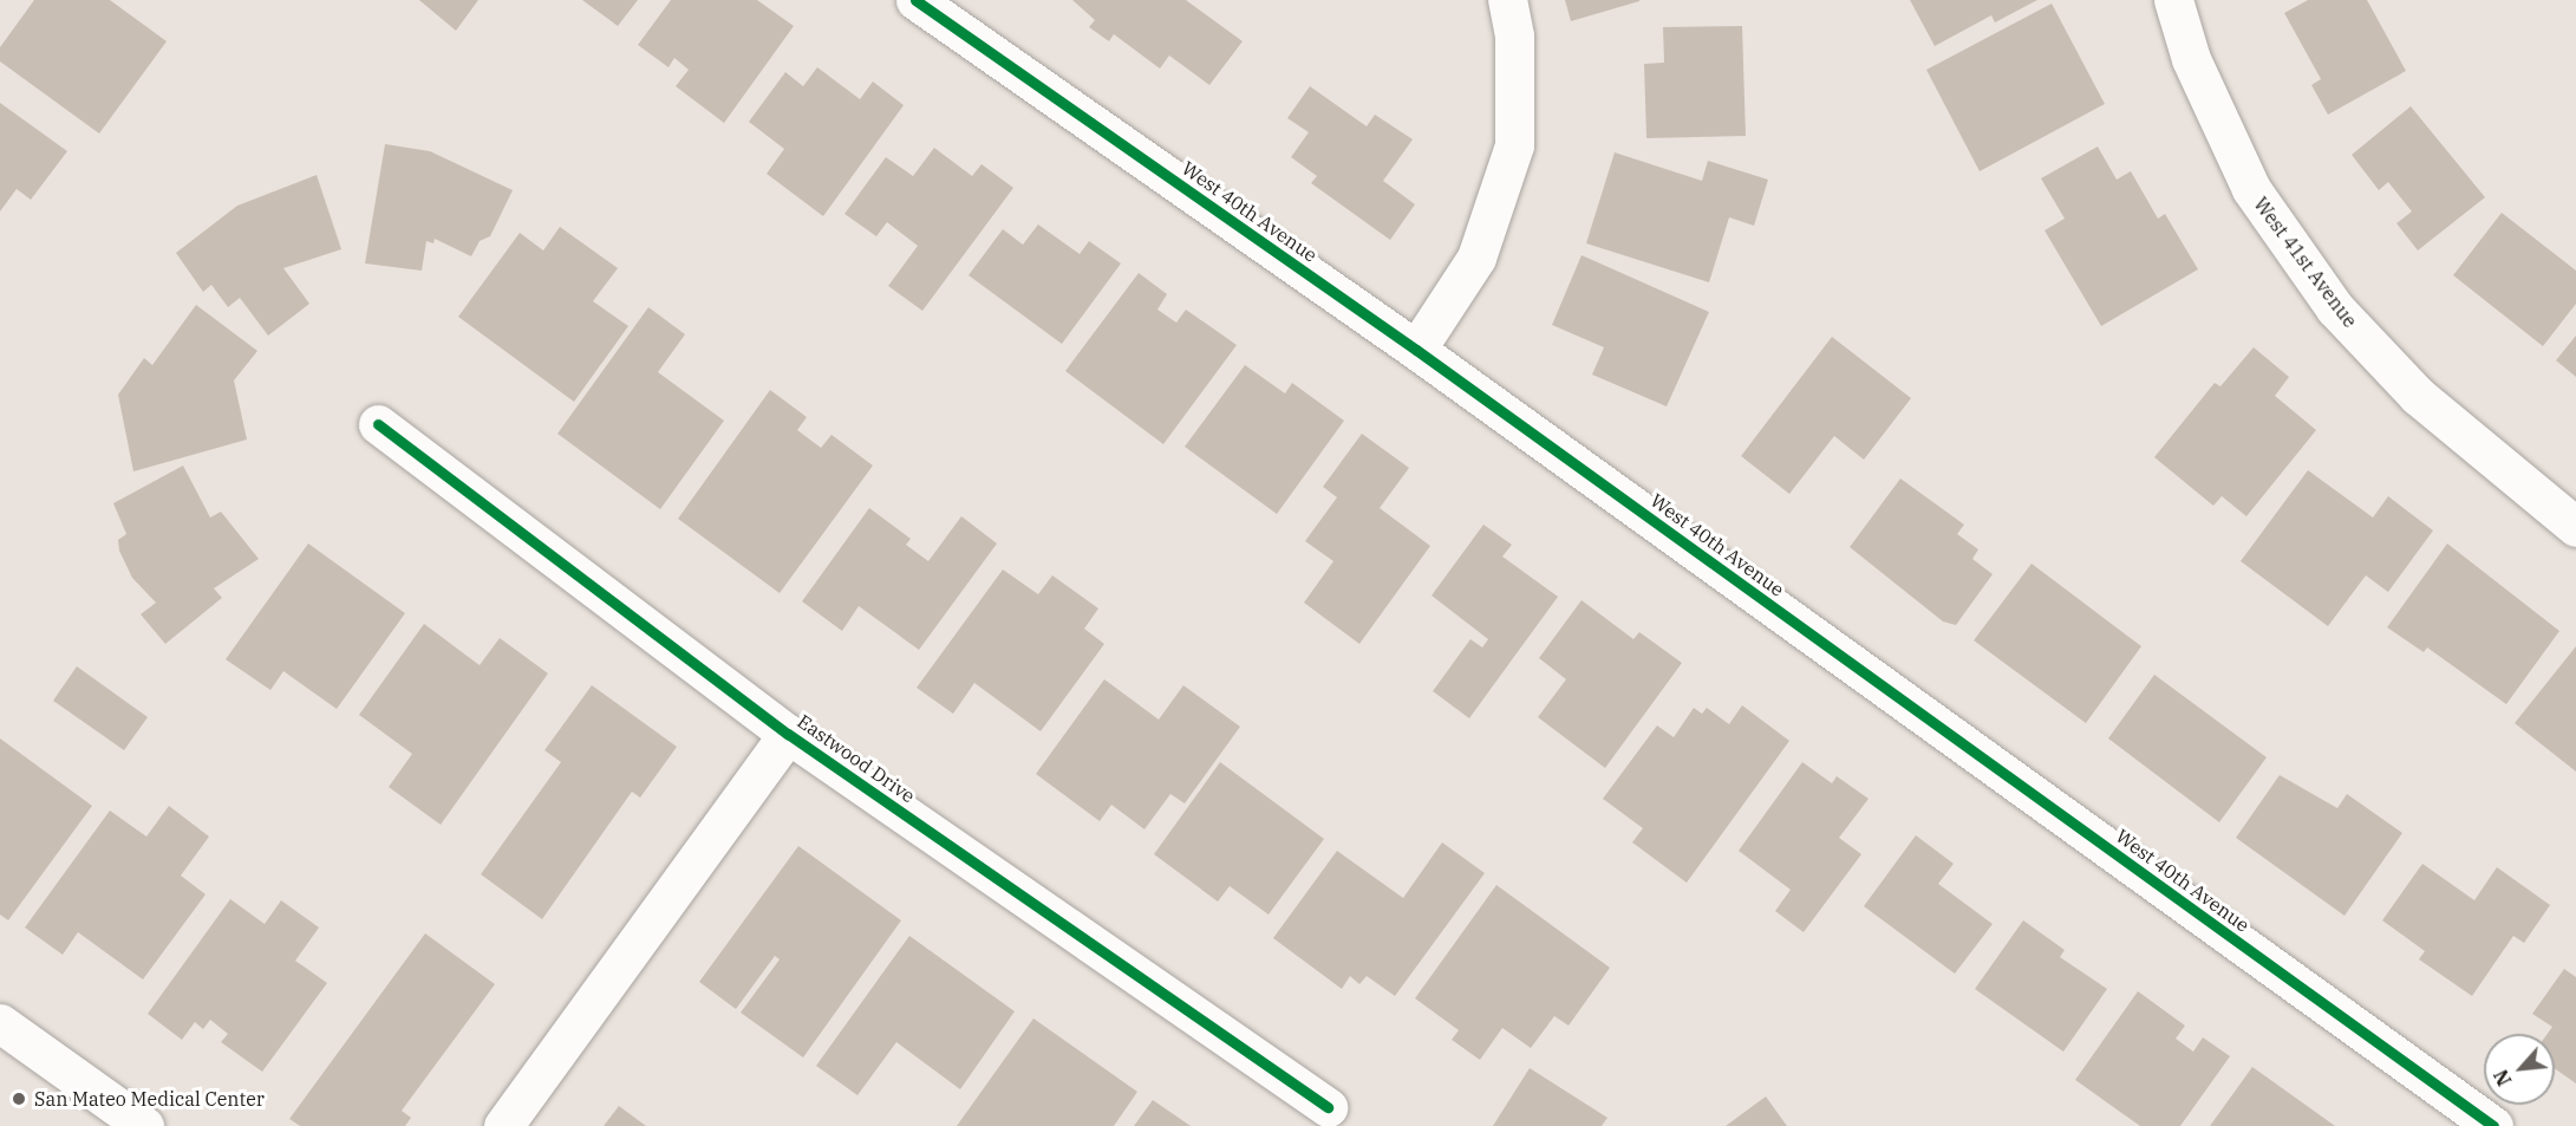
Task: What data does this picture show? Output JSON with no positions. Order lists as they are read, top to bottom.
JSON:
{
  "streets": {
    "street": ["West 40th Avenue", "West 41st Avenue", "Eastwood Drive"]
  },
  "places": ["San Mateo Medical Center"],
  "north": "bottom left"
}
